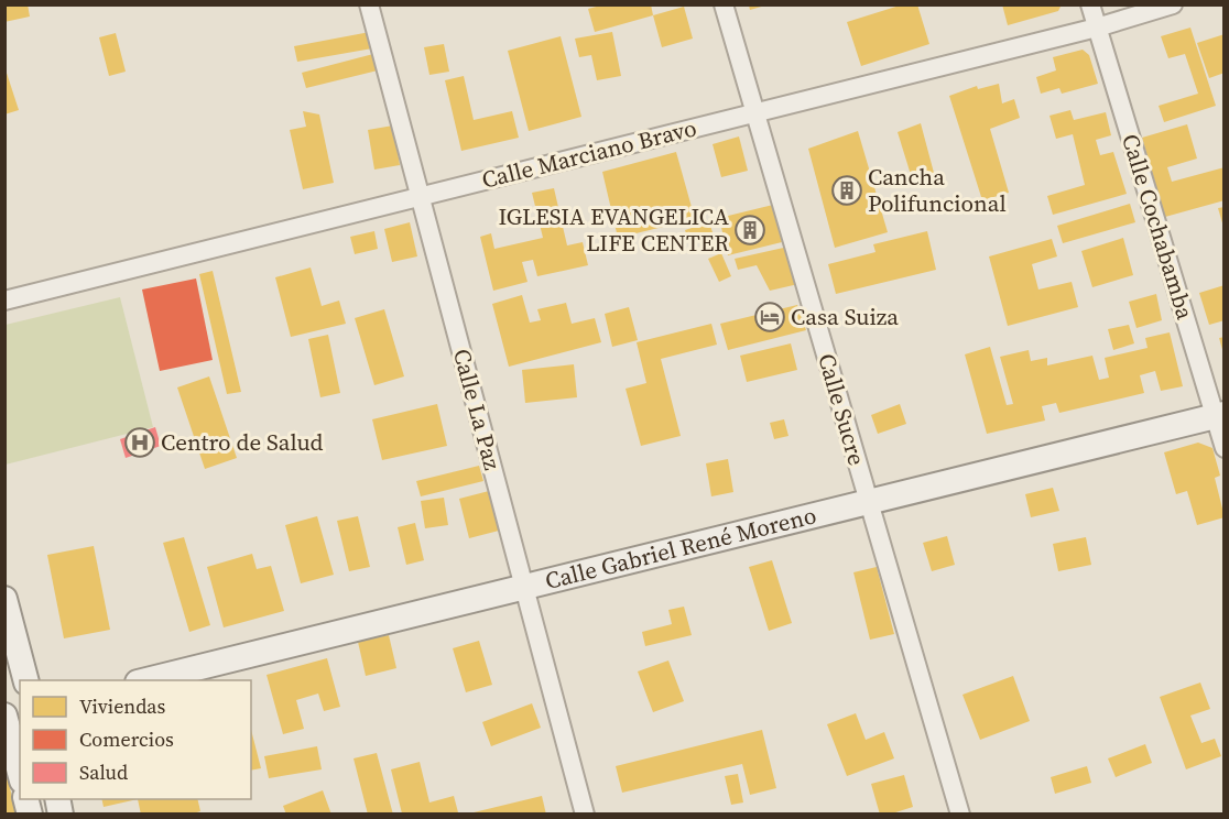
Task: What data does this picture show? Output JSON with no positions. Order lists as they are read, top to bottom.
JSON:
{
  "streets": {
    "street": [
      "Calle Marciano Bravo",
      "Calle Cochabamba",
      "Calle La Paz",
      "Calle Sucre",
      "Calle Gabriel René Moreno"
    ]
  },
  "crossings": [
    ["Calle Marciano Bravo", "Calle Cochabamba"],
    ["Calle Marciano Bravo", "Calle La Paz"],
    ["Calle Marciano Bravo", "Calle Sucre"],
    ["Calle Cochabamba", "Calle Gabriel René Moreno"],
    ["Calle La Paz", "Calle Gabriel René Moreno"],
    ["Calle Sucre", "Calle Gabriel René Moreno"]
  ],
  "places": {
    "building": ["Cancha Polifuncional", "IGLESIA EVANGELICA LIFE CENTER"],
    "hotel": ["Casa Suiza"],
    "hospital": ["Centro de Salud"]
  },
  "legend": ["Viviendas", "Comercios", "Salud"]
}
